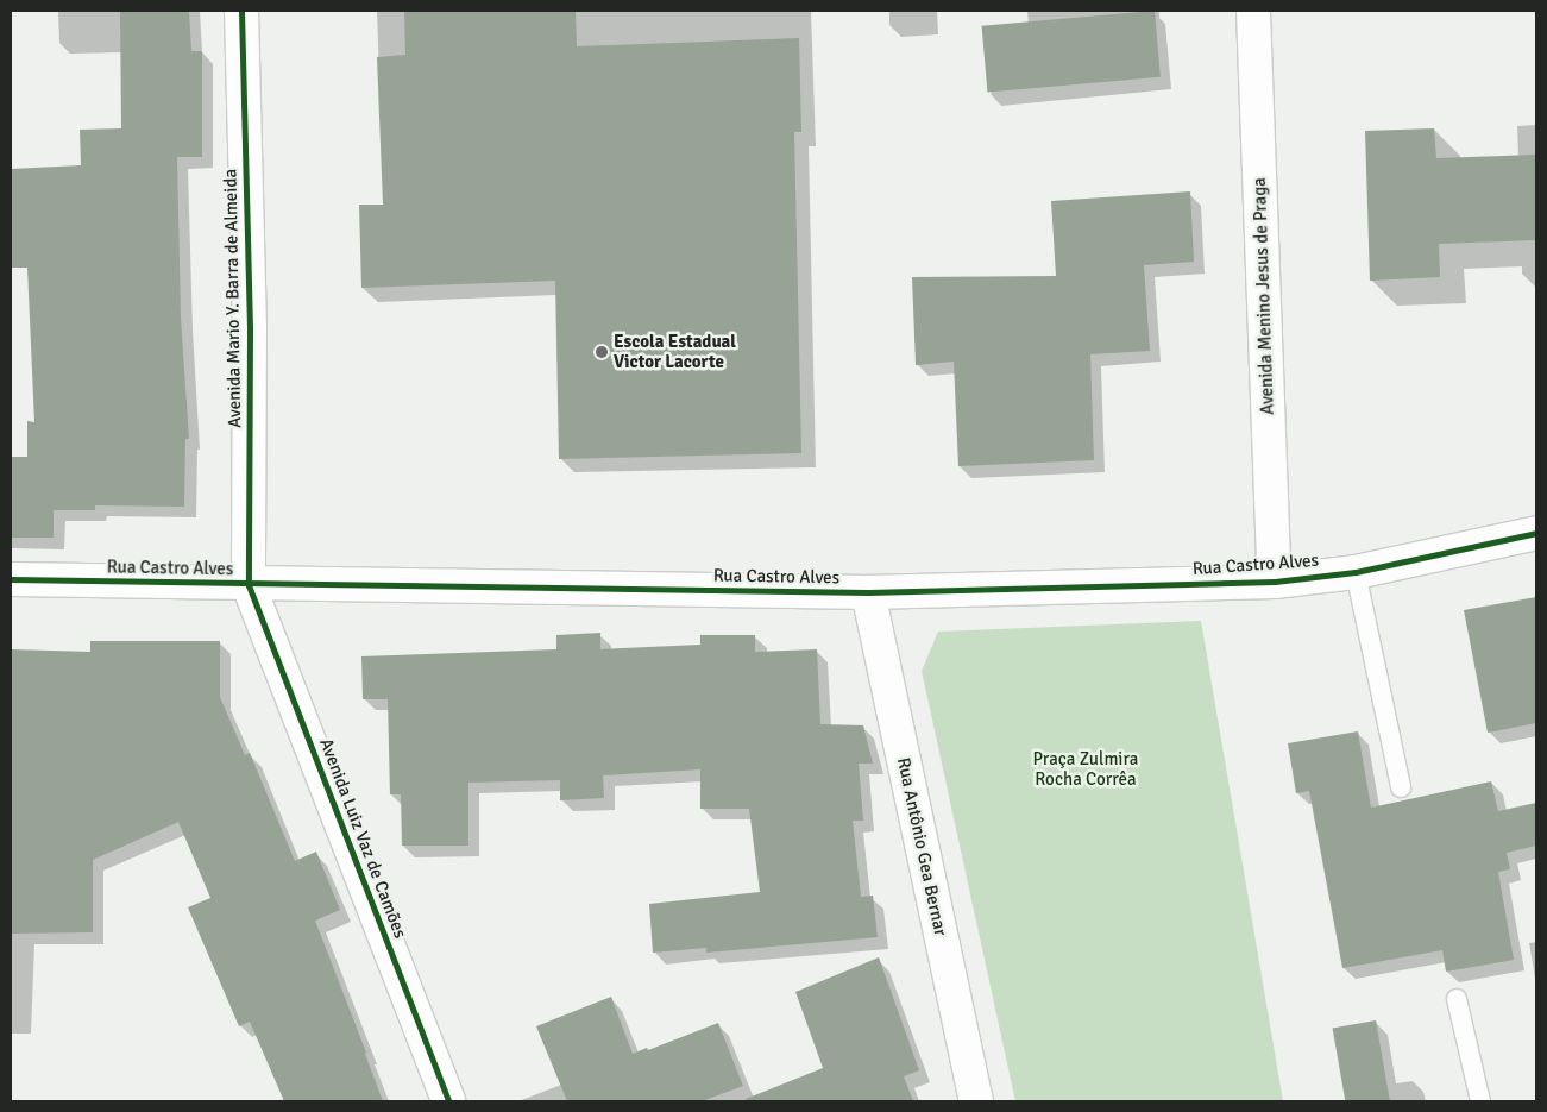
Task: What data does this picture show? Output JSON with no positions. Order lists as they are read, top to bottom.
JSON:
{
  "streets": {
    "street": [
      "Avenida Menino Jesus de Praga",
      "Avenida Mario Y. Barra de Almeida",
      "Rua Castro Alves",
      "Avenida Luiz Vaz de Camões",
      "Rua Antônio Gea Bernar"
    ]
  },
  "crossings": [
    ["Avenida Menino Jesus de Praga", "Rua Castro Alves"],
    ["Avenida Mario Y. Barra de Almeida", "Rua Castro Alves"],
    ["Avenida Mario Y. Barra de Almeida", "Avenida Luiz Vaz de Camões"],
    ["Rua Castro Alves", "Avenida Luiz Vaz de Camões"],
    ["Rua Castro Alves", "Rua Antônio Gea Bernar"]
  ],
  "parks": ["Praça Zulmira Rocha Corrêa"],
  "places": ["Escola Estadual Victor Lacorte"]
}
